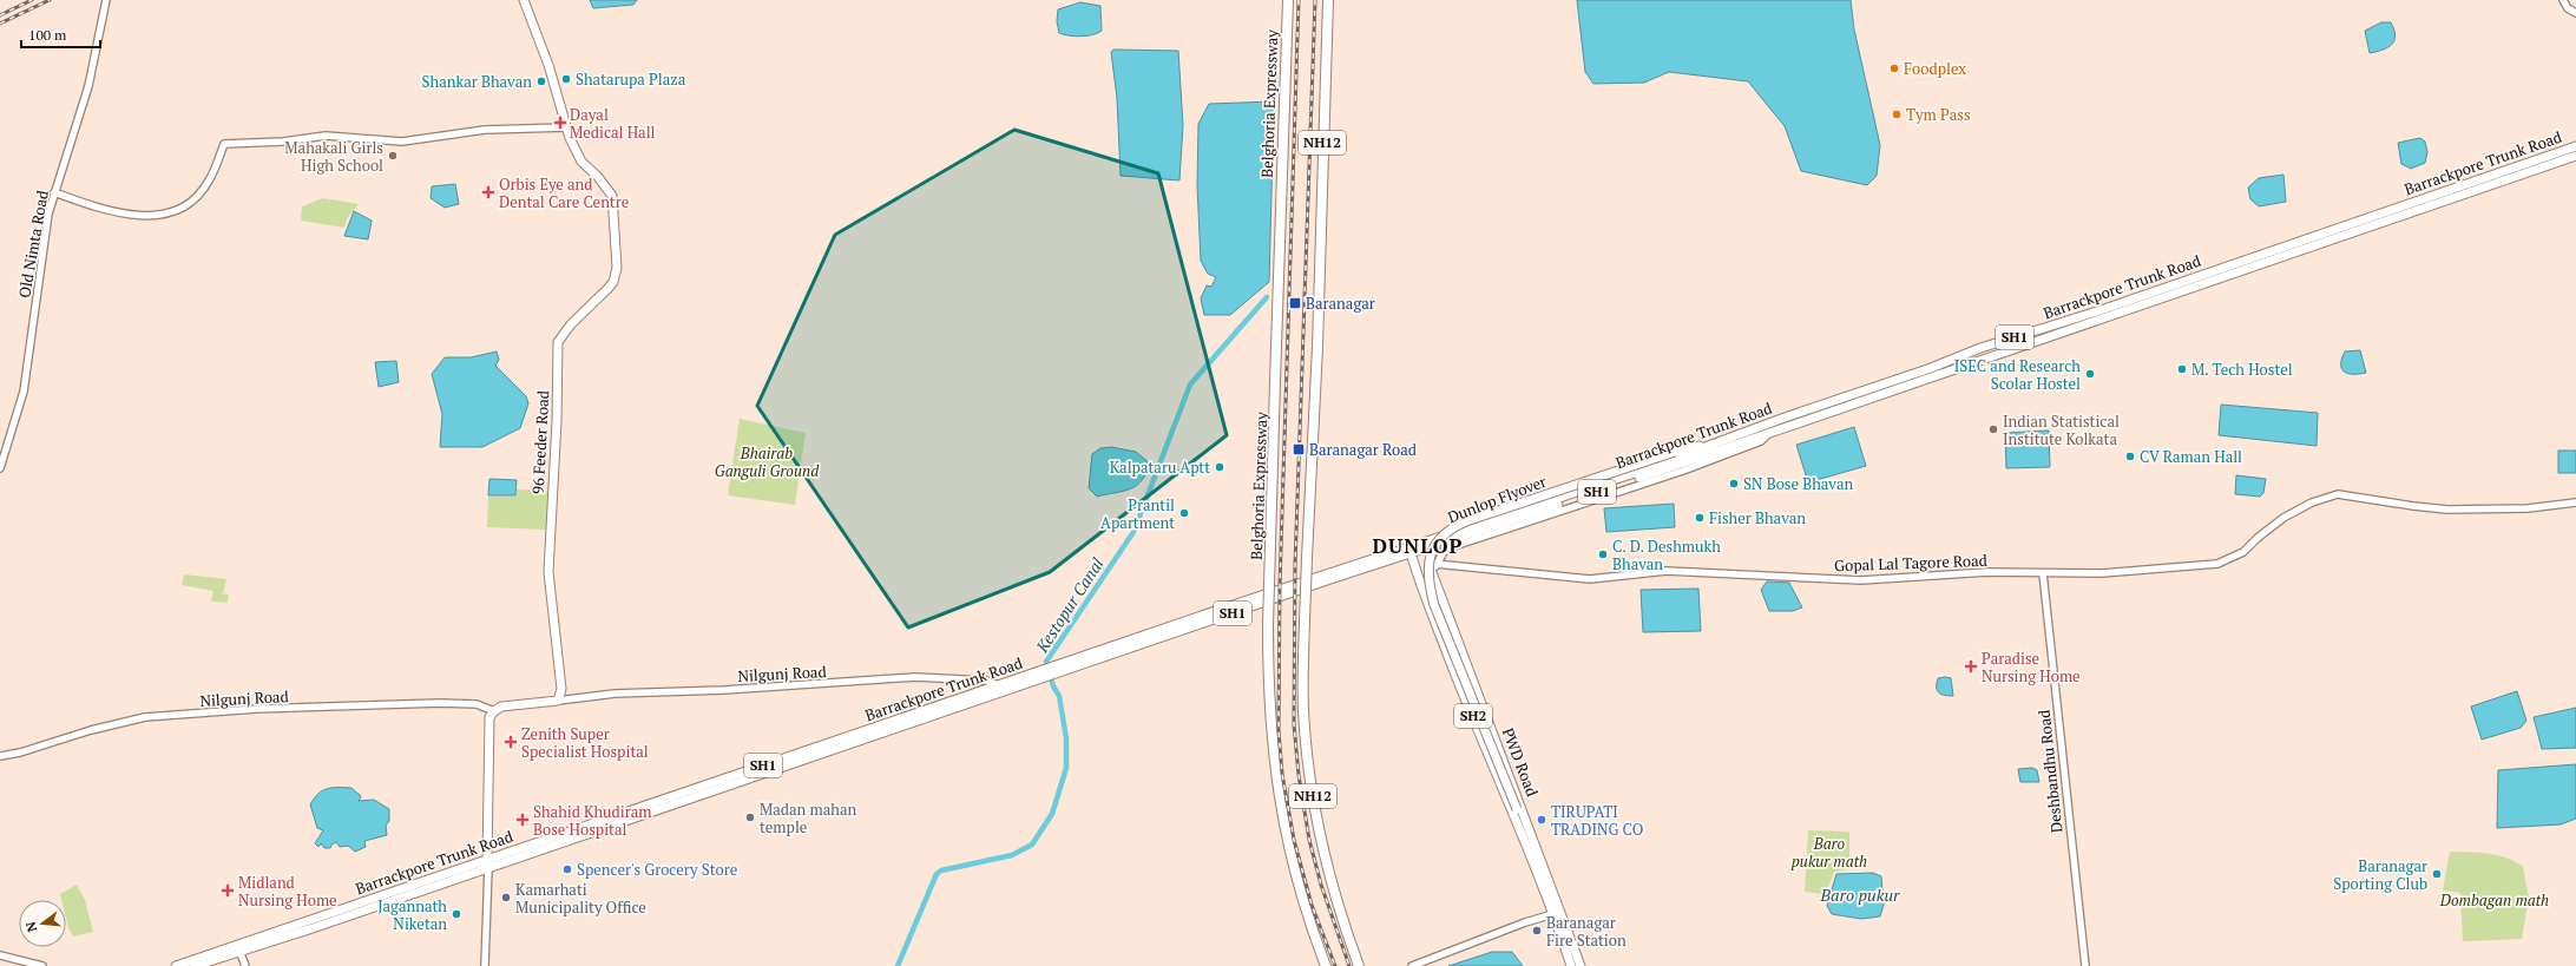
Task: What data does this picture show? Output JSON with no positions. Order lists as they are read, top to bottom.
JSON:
{
  "streets": {
    "highway": ["Belghoria Expressway", "NH12"],
    "main road": [
      "Barrackpore Trunk Road",
      "SH1",
      "96 Feeder Road",
      "Dunlop Flyover",
      "SH2",
      "PWD Road"
    ],
    "street": [
      "Old Nimta Road",
      "Gopal Lal Tagore Road",
      "Nilgunj Road",
      "Deshbandhu Road"
    ]
  },
  "crossings": [
    ["Barrackpore Trunk Road", "Dunlop Flyover"],
    ["Barrackpore Trunk Road", "Nilgunj Road"],
    ["Barrackpore Trunk Road", "PWD Road"],
    ["96 Feeder Road", "Nilgunj Road"],
    ["Dunlop Flyover", "PWD Road"],
    ["Gopal Lal Tagore Road", "Deshbandhu Road"]
  ],
  "districts": ["DUNLOP"],
  "water": ["Kestopur Canal", "Baro pukur"],
  "parks": ["Bhairab Ganguli Ground", "Baro pukur math", "Dombagan math"],
  "places": {
    "other": [
      "Foodplex",
      "Shatarupa Plaza",
      "Shankar Bhavan",
      "Tym Pass",
      "Mahakali Girls High School",
      "M. Tech Hostel",
      "ISEC and Research Scolar Hostel",
      "Indian Statistical Institute Kolkata",
      "CV Raman Hall",
      "Kalpataru Aptt",
      "SN Bose Bhavan",
      "Prantil Apartment",
      "Fisher Bhavan",
      "C. D. Deshmukh Bhavan",
      "Madan mahan temple",
      "TIRUPATI TRADING CO",
      "Spencer's Grocery Store",
      "Baranagar Sporting Club",
      "Kamarhati Municipality Office",
      "Jagannath Niketan",
      "Baranagar Fire Station"
    ],
    "health": [
      "Dayal Medical Hall",
      "Orbis Eye and Dental Care Centre",
      "Paradise Nursing Home",
      "Zenith Super Specialist Hospital",
      "Shahid Khudiram Bose Hospital",
      "Midland Nursing Home"
    ],
    "transit": ["Baranagar", "Baranagar Road"]
  },
  "scale_bar": "100 m",
  "north": "left"
}
